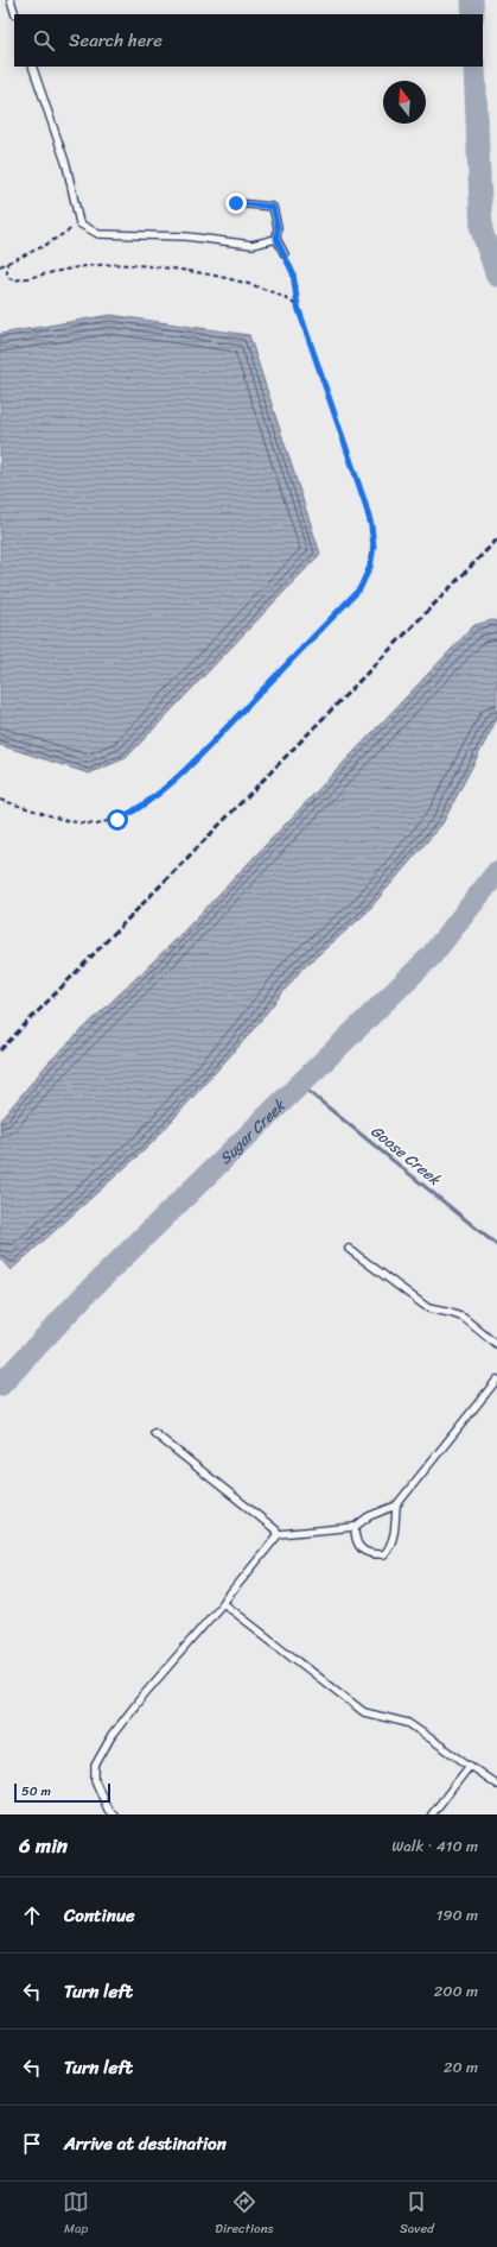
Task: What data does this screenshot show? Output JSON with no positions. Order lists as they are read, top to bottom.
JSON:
{
  "water": ["Sugar Creek", "Goose Creek"],
  "scale_bar": "50 m",
  "north": "top",
  "page": {
    "search": "Search here",
    "scale": "50 m",
    "heading": ["6 min", "Walk · 410 m"],
    "list": [
      ["Continue", "190 m"],
      ["Turn left", "200 m"],
      ["Turn left", "20 m"],
      "Arrive at destination"
    ],
    "nav": ["Map", "Directions", "Saved"]
  }
}
